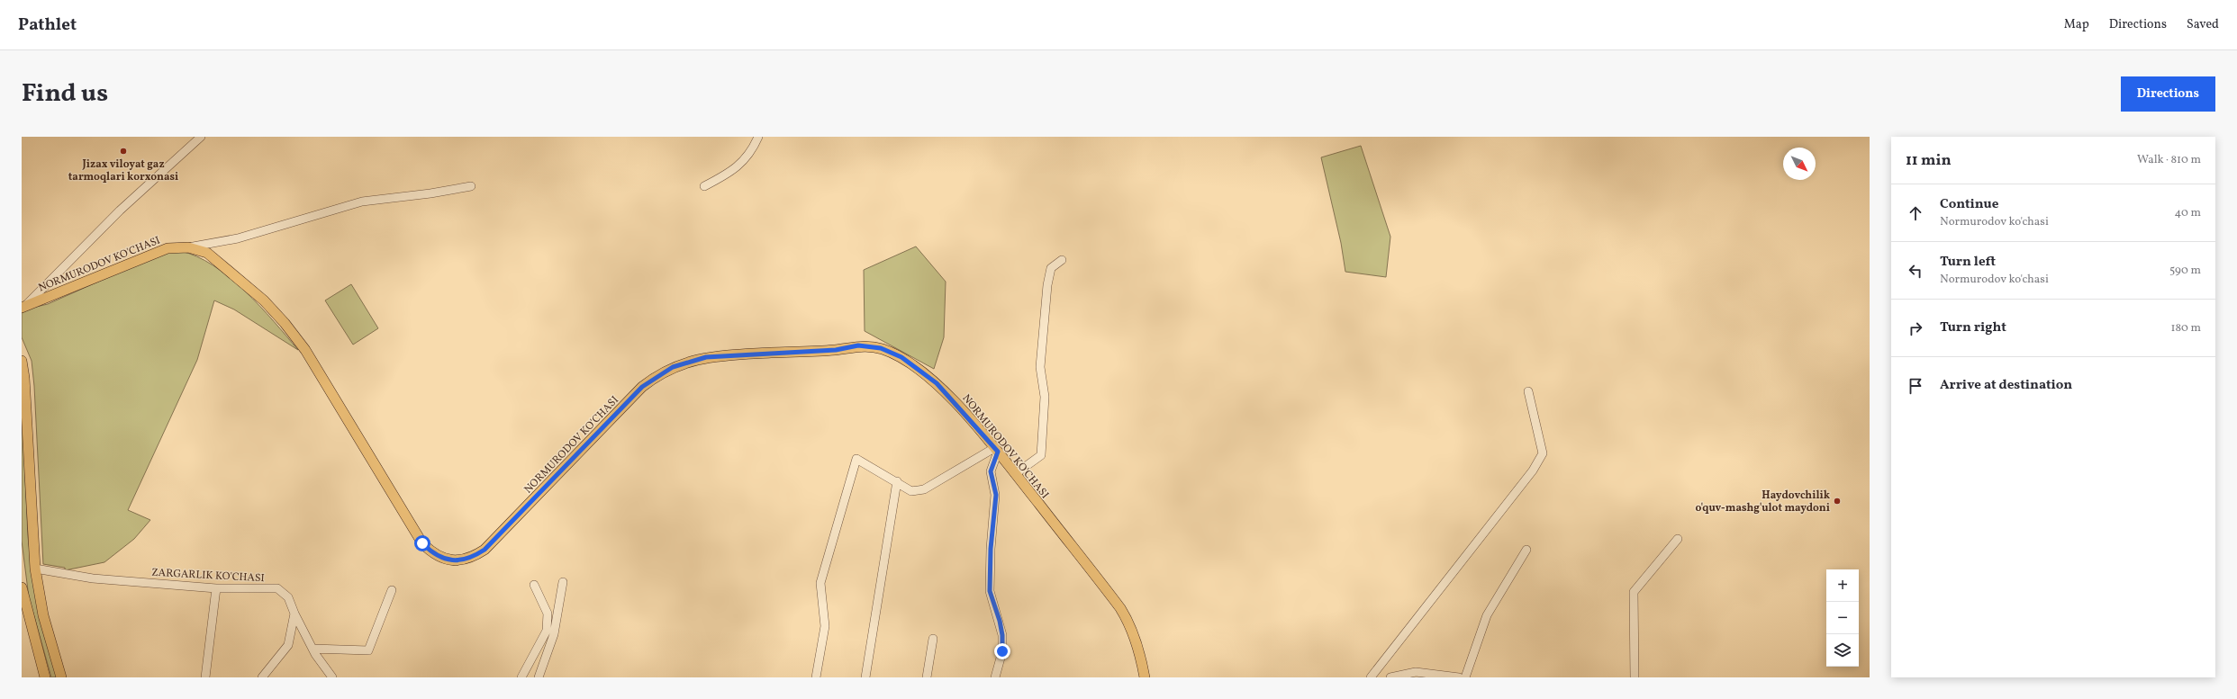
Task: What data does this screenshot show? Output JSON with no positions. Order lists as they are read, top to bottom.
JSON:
{
  "streets": {
    "main road": ["NORMURODOV KO'CHASI"],
    "street": ["ZARGARLIK KO'CHASI"]
  },
  "places": ["Jizax viloyat gaz tarmoqlari korxonasi", "Haydovchilik o'quv-mashg'ulot maydoni"],
  "north": "bottom right",
  "page": {
    "header": "Pathlet",
    "nav": ["Map", "Directions", "Saved"],
    "title": "Find us",
    "buttons": "Directions",
    "heading": ["11 min", "Walk · 810 m"],
    "list": [
      ["Continue", "Normurodov ko'chasi", "40 m"],
      ["Turn left", "Normurodov ko'chasi", "590 m"],
      ["Turn right", "180 m"],
      "Arrive at destination"
    ],
    "map_buttons": ["+", "−"]
  }
}
